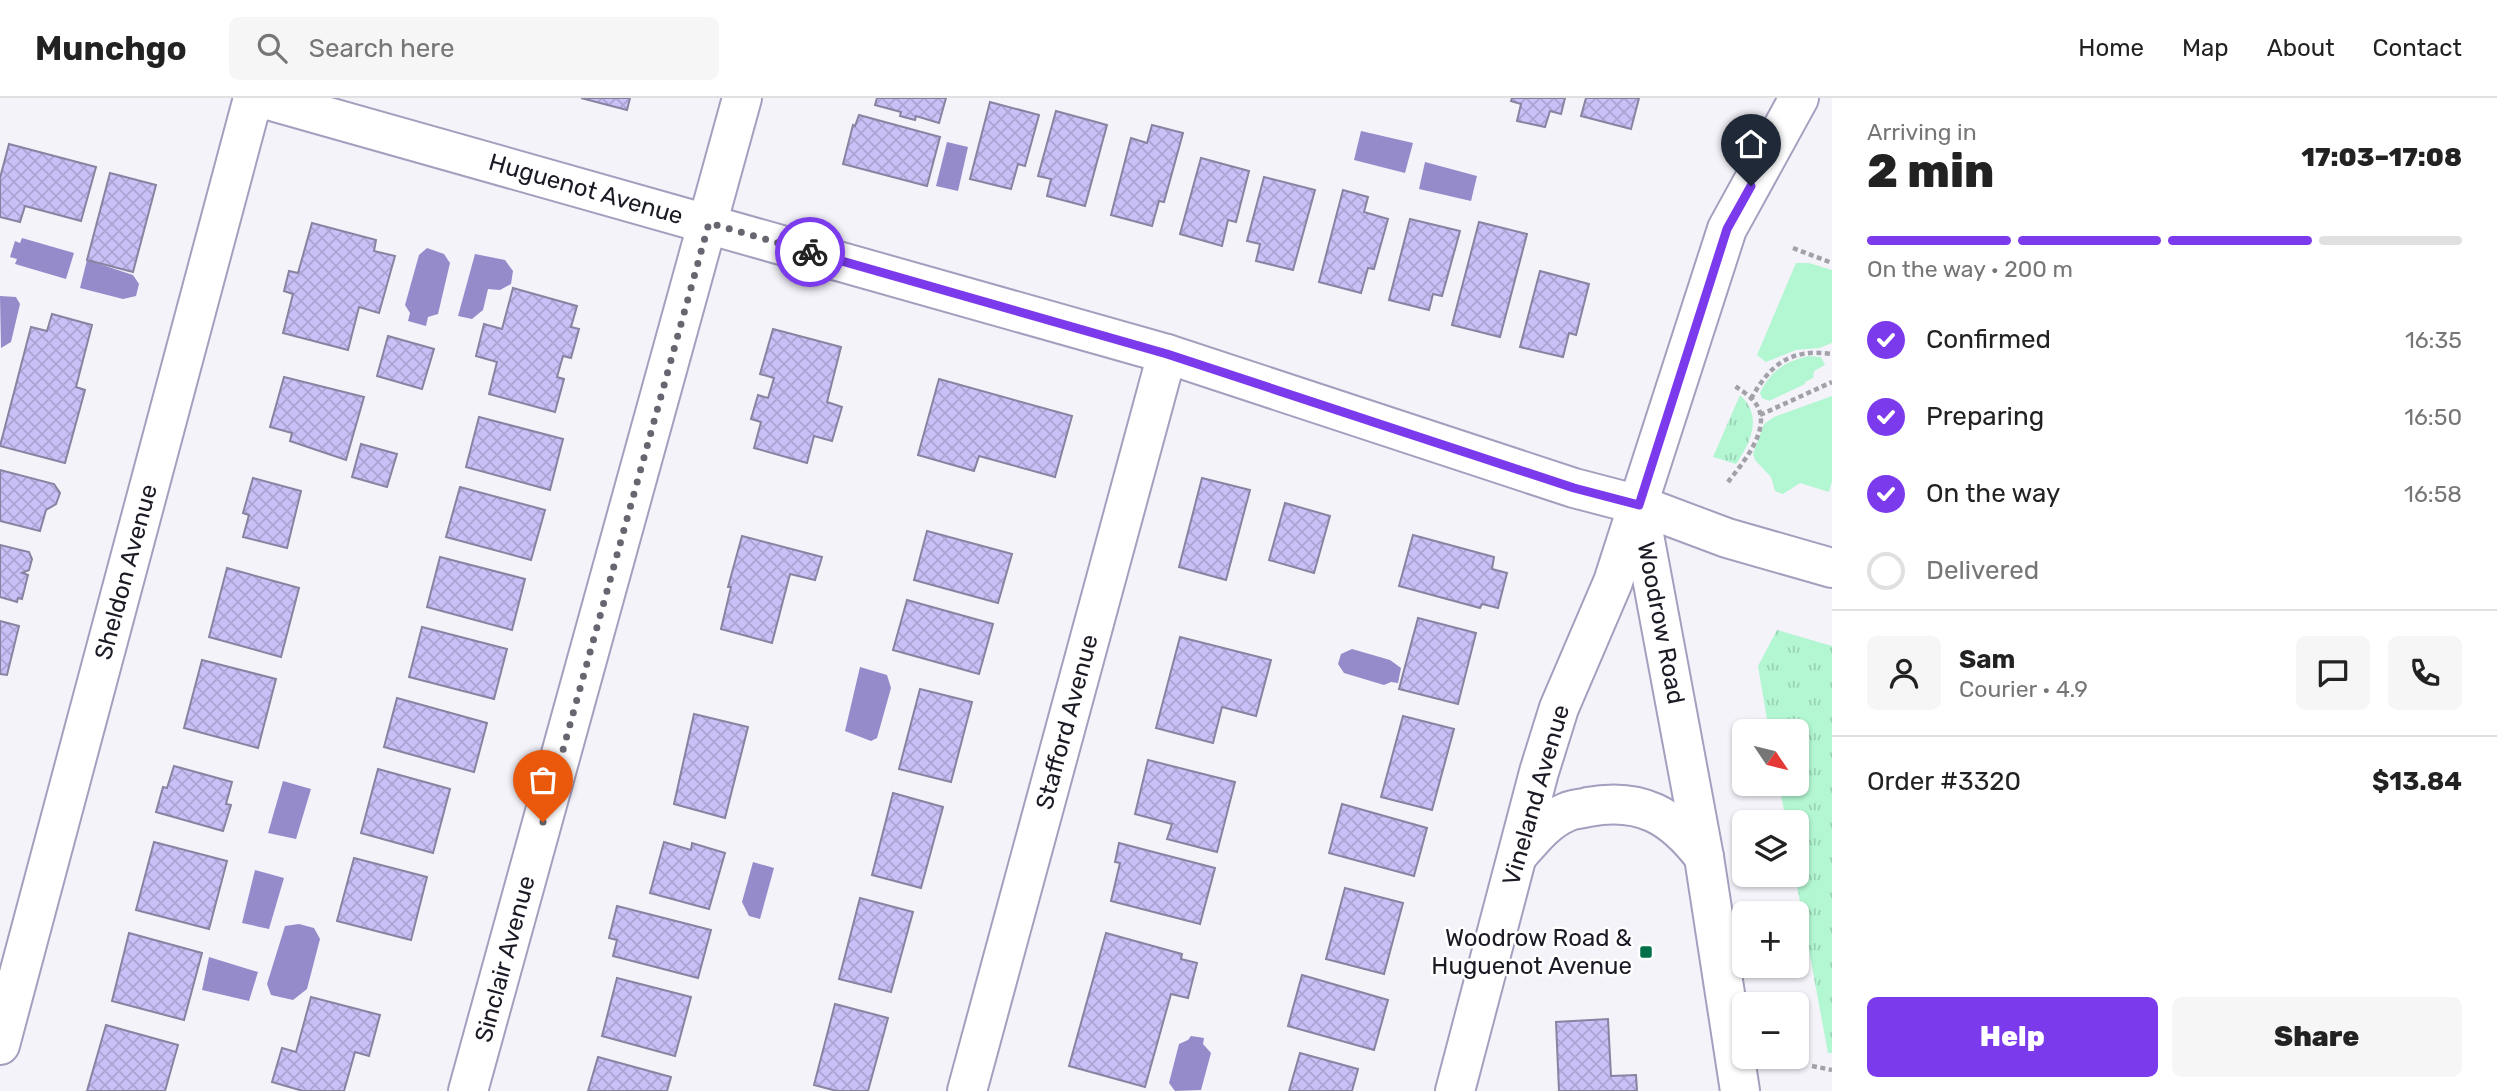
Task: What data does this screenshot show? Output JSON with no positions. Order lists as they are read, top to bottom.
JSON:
{
  "streets": {
    "street": [
      "Huguenot Avenue",
      "Sheldon Avenue",
      "Woodrow Road",
      "Stafford Avenue",
      "Vineland Avenue",
      "Sinclair Avenue"
    ]
  },
  "crossings": [
    ["Huguenot Avenue", "Woodrow Road"],
    ["Huguenot Avenue", "Stafford Avenue"],
    ["Huguenot Avenue", "Vineland Avenue"],
    ["Huguenot Avenue", "Sinclair Avenue"],
    ["Woodrow Road", "Vineland Avenue"]
  ],
  "places": {
    "transit": ["Woodrow Road & Huguenot Avenue"]
  },
  "north": "bottom right",
  "page": {
    "header": "Munchgo",
    "search": "Search here",
    "nav": [
      "Home",
      "Map",
      "About",
      "Contact"
    ],
    "heading": ["2 min", "Arriving in", "17:03–17:08"],
    "panel": [
      "Sam",
      "Courier · 4.9",
      "Order #3320",
      "$13.84"
    ],
    "bar": "On the way · 200 m",
    "list": [
      ["Confirmed", "16:35"],
      ["Preparing", "16:50"],
      ["On the way", "16:58"],
      "Delivered"
    ],
    "map_buttons": ["+", "−"],
    "buttons": ["Help", "Share"]
  }
}
